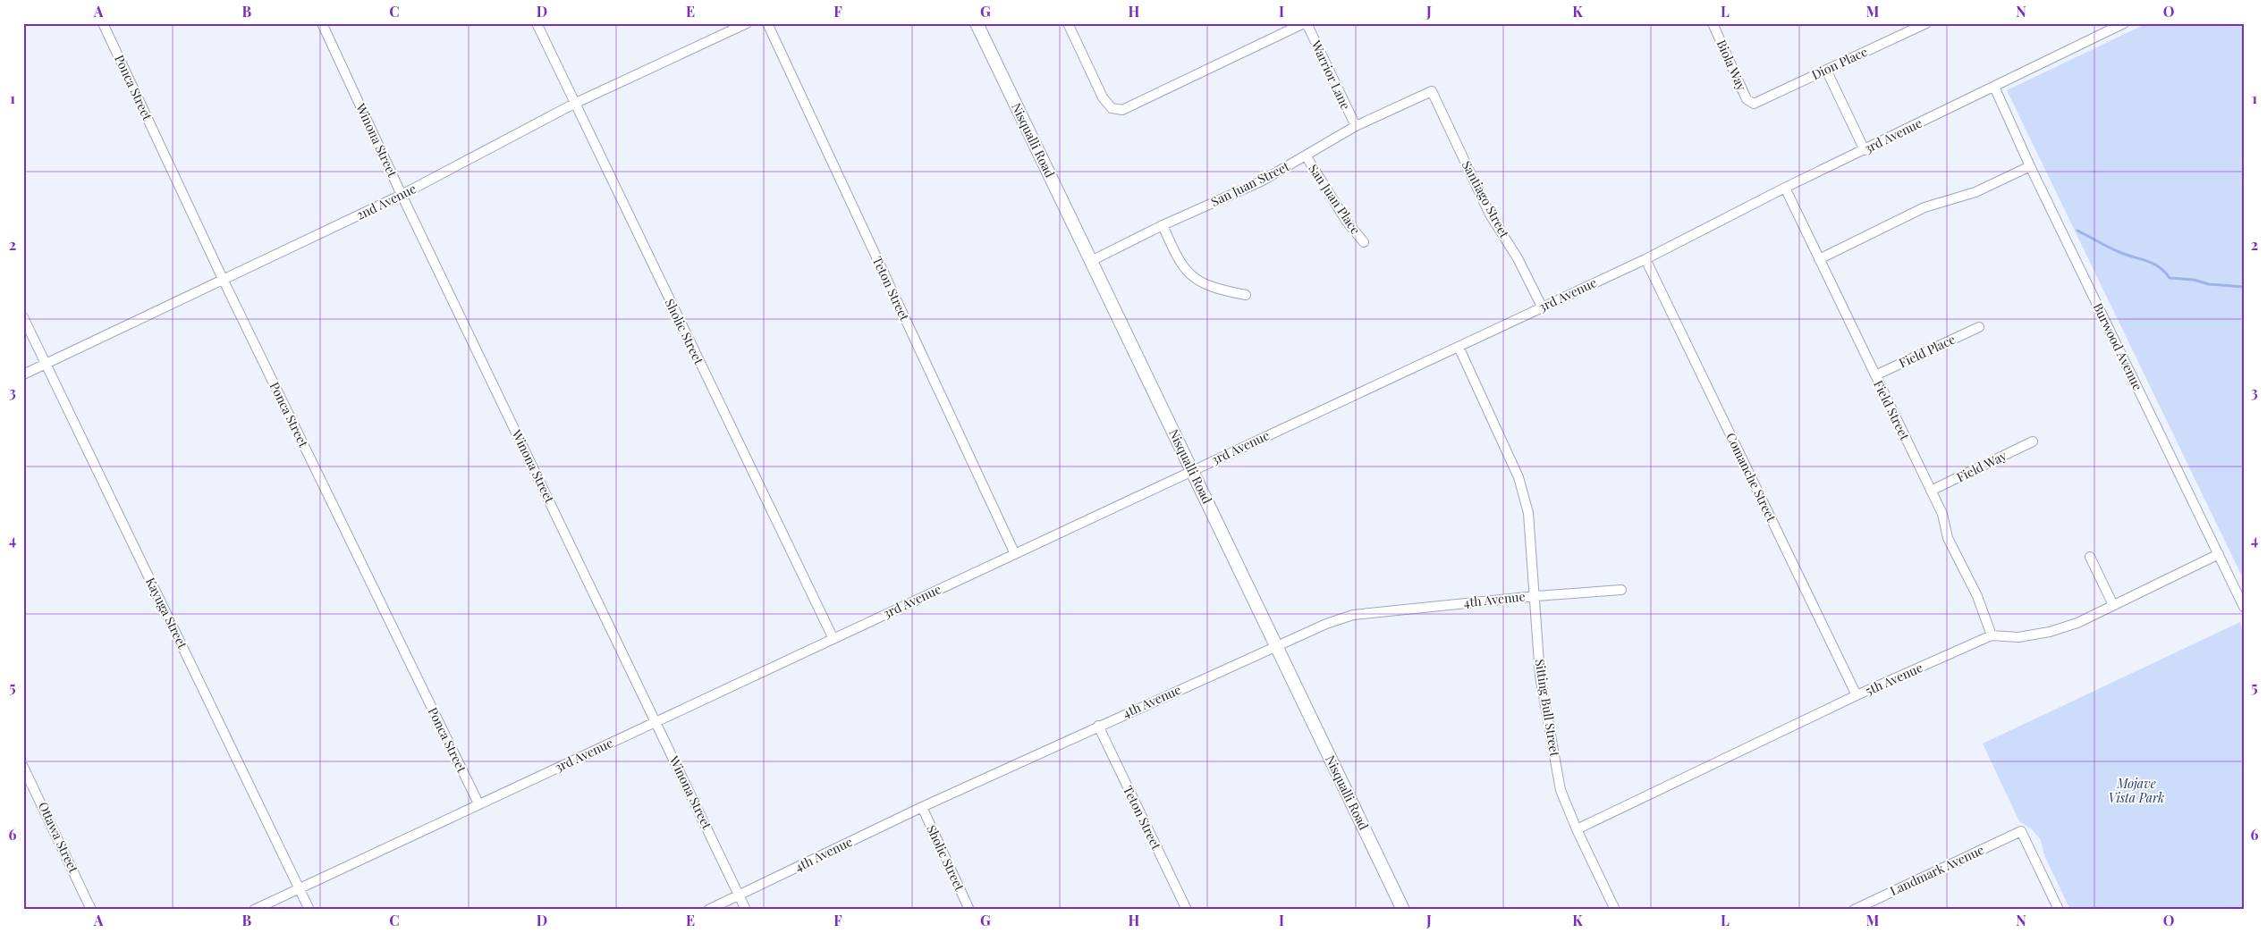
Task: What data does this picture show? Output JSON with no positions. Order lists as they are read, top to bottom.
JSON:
{
  "streets": {
    "main road": ["Nisqualli Road"],
    "street": [
      "Dion Place",
      "Biola Way",
      "Warrior Lane",
      "Ponca Street",
      "3rd Avenue",
      "Winona Street",
      "San Juan Street",
      "San Juan Place",
      "Santiago Street",
      "2nd Avenue",
      "Teton Street",
      "Sholic Street",
      "Burwood Avenue",
      "Field Place",
      "Field Street",
      "Field Way",
      "Comanche Street",
      "4th Avenue",
      "Kayuga Street",
      "5th Avenue",
      "Sitting Bull Street",
      "Ottawa Street",
      "Landmark Avenue"
    ]
  },
  "crossings": [
    ["Dion Place", "Biola Way"],
    ["Warrior Lane", "San Juan Street"],
    ["Ponca Street", "3rd Avenue"],
    ["Ponca Street", "2nd Avenue"],
    ["3rd Avenue", "Winona Street"],
    ["3rd Avenue", "Nisqualli Road"],
    ["3rd Avenue", "Santiago Street"],
    ["3rd Avenue", "Teton Street"],
    ["3rd Avenue", "Sholic Street"],
    ["3rd Avenue", "Burwood Avenue"],
    ["3rd Avenue", "Field Street"],
    ["3rd Avenue", "Comanche Street"],
    ["3rd Avenue", "Kayuga Street"],
    ["3rd Avenue", "Sitting Bull Street"],
    ["Winona Street", "2nd Avenue"],
    ["Winona Street", "4th Avenue"],
    ["Nisqualli Road", "San Juan Street"],
    ["Nisqualli Road", "4th Avenue"],
    ["San Juan Street", "San Juan Place"],
    ["San Juan Street", "Santiago Street"],
    ["2nd Avenue", "Sholic Street"],
    ["2nd Avenue", "Kayuga Street"],
    ["Teton Street", "4th Avenue"],
    ["Sholic Street", "4th Avenue"],
    ["Burwood Avenue", "5th Avenue"],
    ["Field Place", "Field Street"],
    ["Field Street", "Field Way"],
    ["Field Street", "5th Avenue"],
    ["Comanche Street", "5th Avenue"],
    ["4th Avenue", "Sitting Bull Street"],
    ["5th Avenue", "Sitting Bull Street"]
  ],
  "parks": ["Mojave Vista Park"],
  "grid": {
    "columns": [
      "A",
      "B",
      "C",
      "D",
      "E",
      "F",
      "G",
      "H",
      "I",
      "J",
      "K",
      "L",
      "M",
      "N",
      "O"
    ],
    "rows": [
      "1",
      "2",
      "3",
      "4",
      "5",
      "6"
    ]
  }
}
